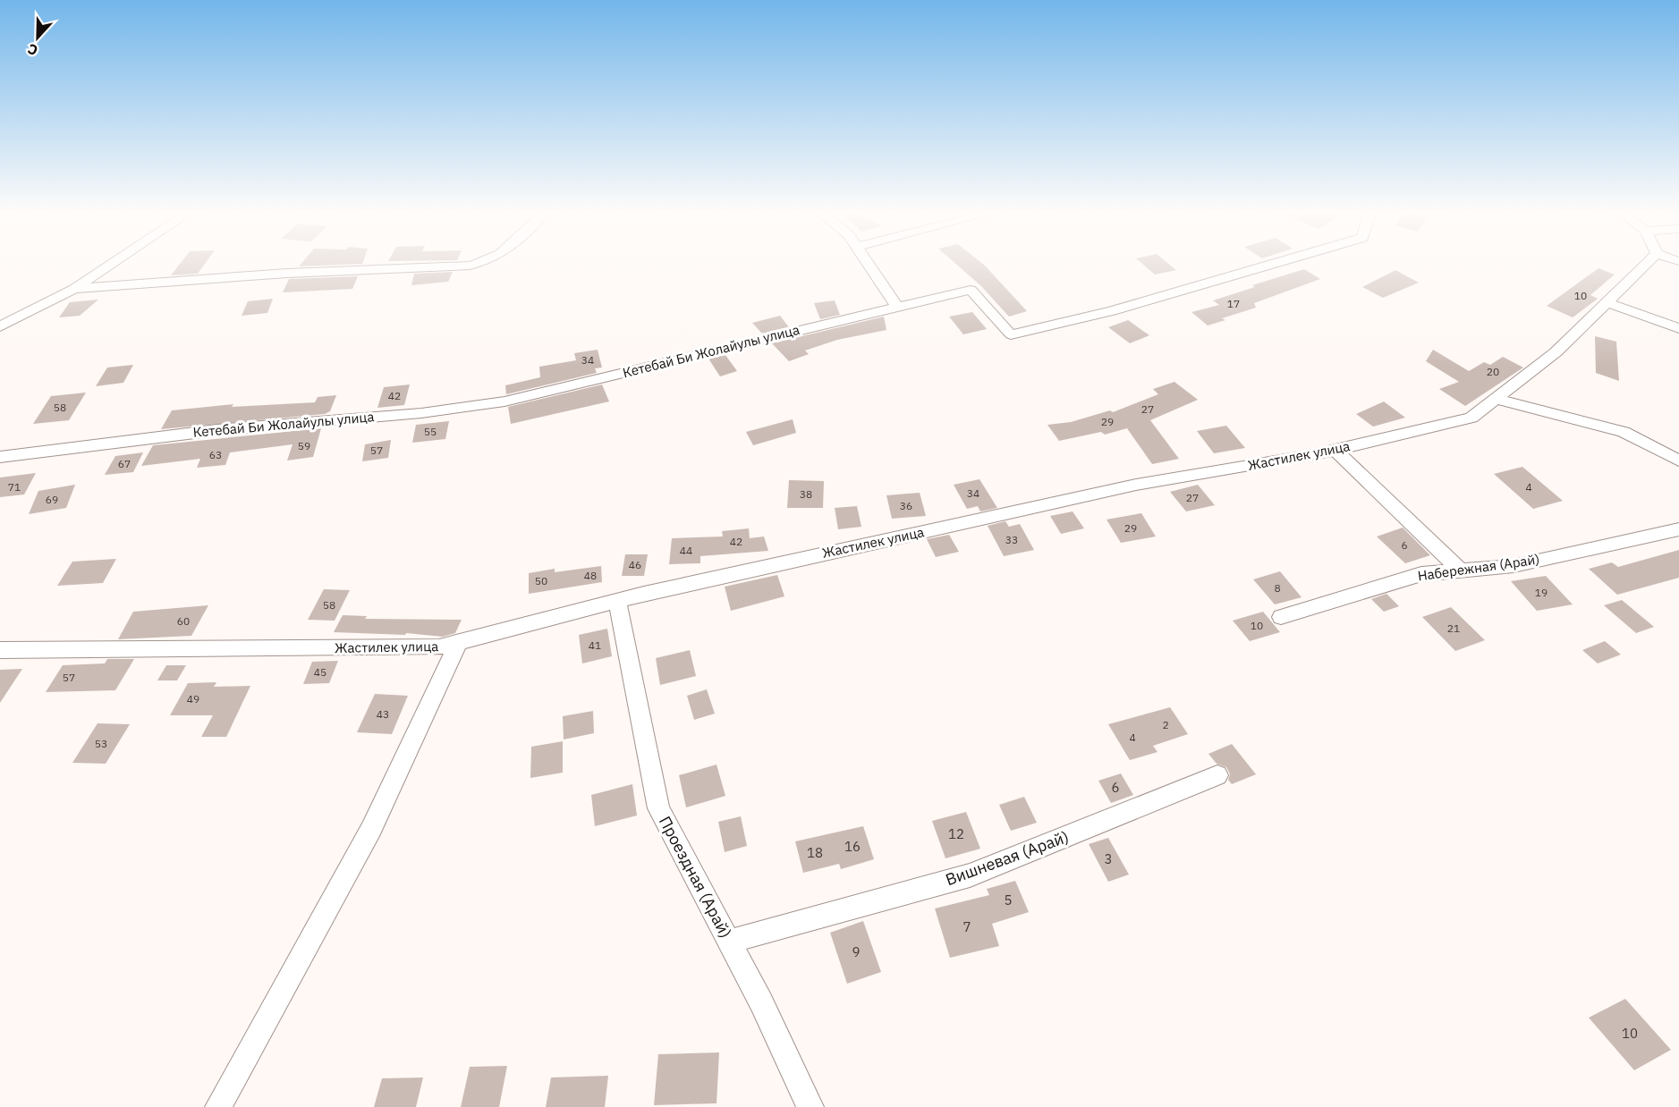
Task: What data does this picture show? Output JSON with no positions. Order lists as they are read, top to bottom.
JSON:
{
  "streets": {
    "street": [
      "Кетебай Би Жолайулы улица",
      "Жастилек улица",
      "Набережная (Арай)",
      "Вишневая (Арай)",
      "Проездная (Арай)"
    ]
  },
  "crossings": [
    ["Жастилек улица", "Проездная (Арай)"],
    ["Вишневая (Арай)", "Проездная (Арай)"]
  ],
  "house_numbers": [
    "10",
    "17",
    "34",
    "20",
    "42",
    "58",
    "27",
    "29",
    "55",
    "59",
    "57",
    "63",
    "67",
    "71",
    "4",
    "34",
    "38",
    "27",
    "69",
    "36",
    "29",
    "33",
    "42",
    "6",
    "44",
    "46",
    "48",
    "50",
    "8",
    "19",
    "58",
    "60",
    "10",
    "21",
    "41",
    "45",
    "57",
    "49",
    "43",
    "2",
    "4",
    "53",
    "6",
    "12",
    "16",
    "18",
    "3",
    "5",
    "7",
    "9",
    "10"
  ],
  "north": "bottom"
}
